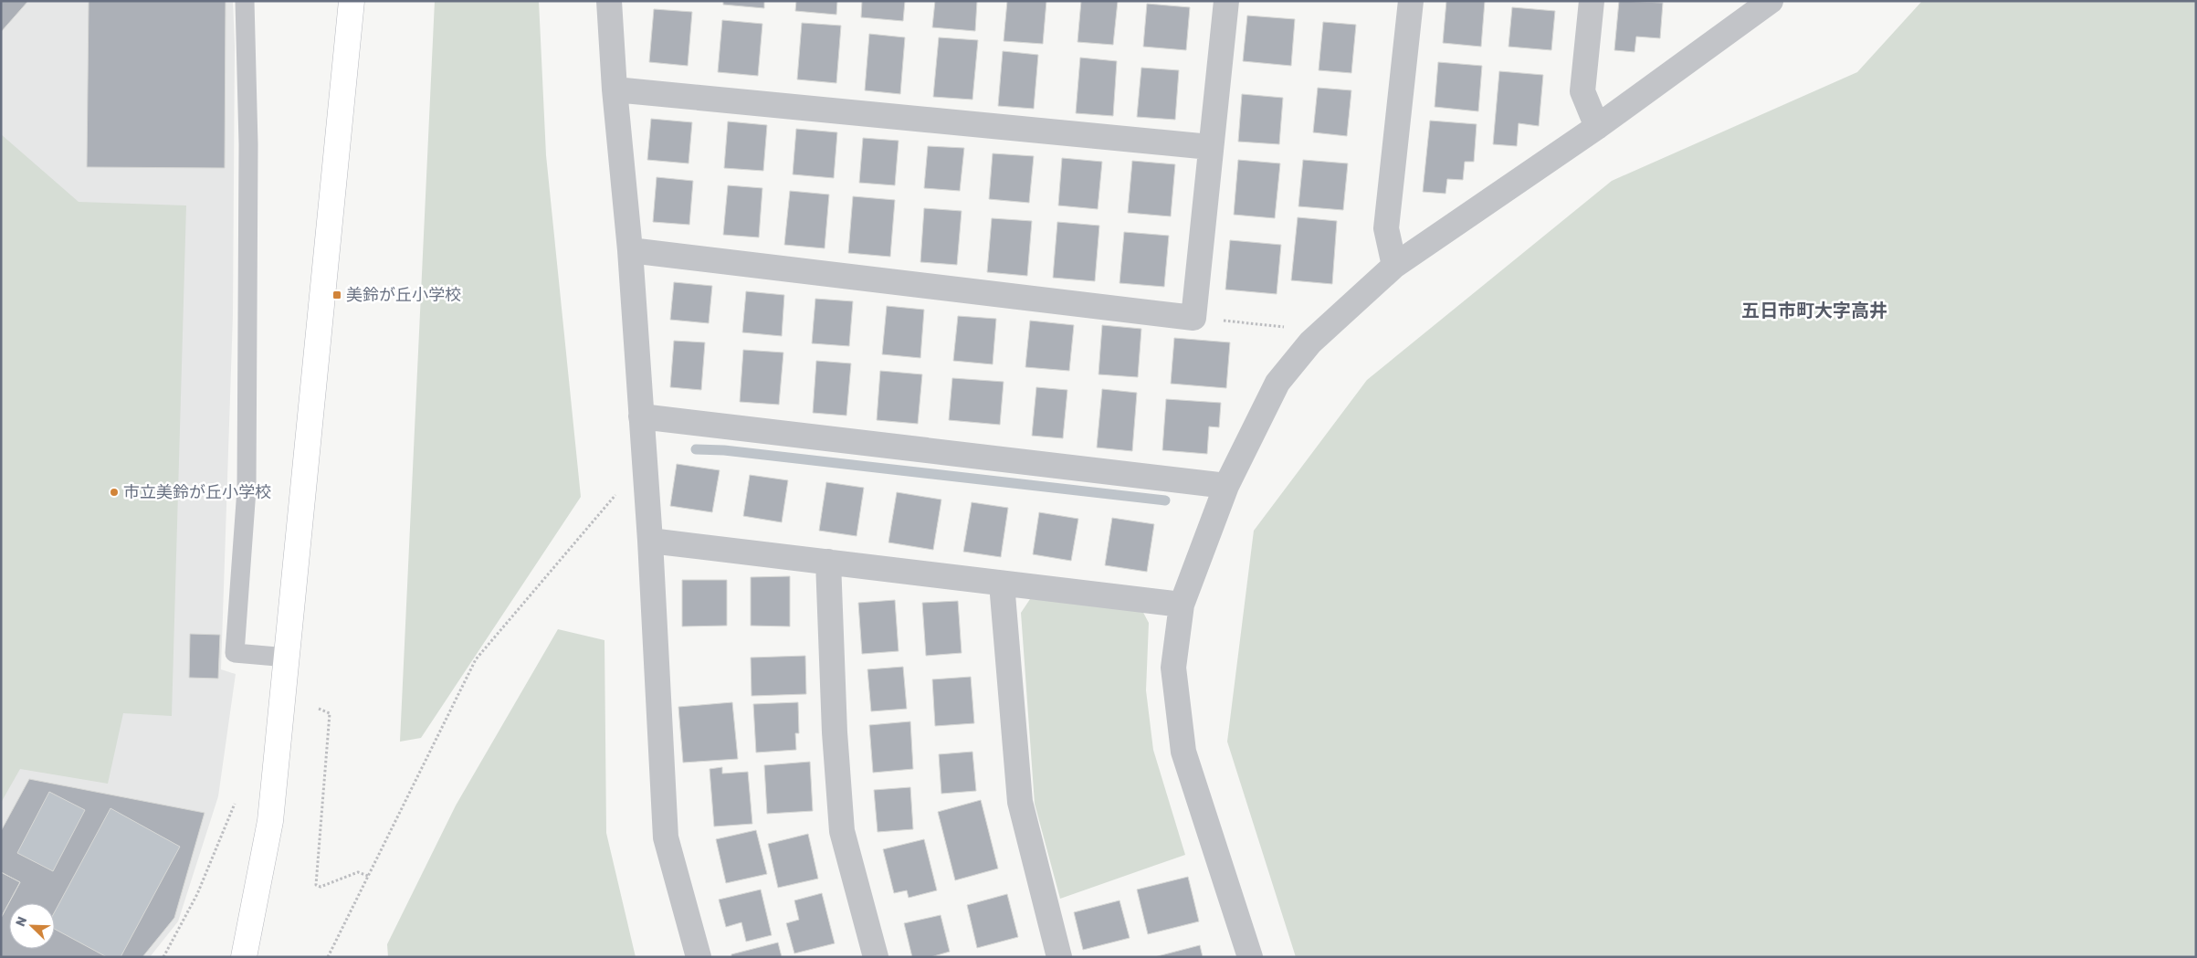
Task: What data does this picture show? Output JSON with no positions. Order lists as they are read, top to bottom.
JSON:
{
  "districts": ["五日市町大字高井"],
  "places": {
    "transit": ["美鈴が丘小学校"],
    "other": ["市立美鈴が丘小学校"]
  },
  "north": "top left"
}
